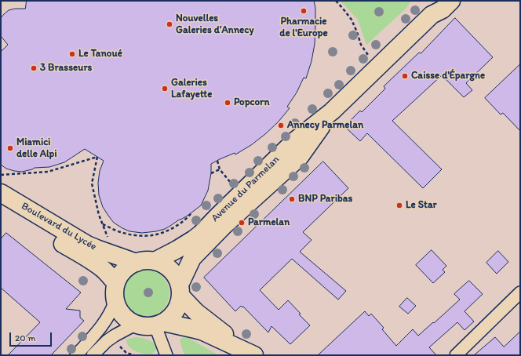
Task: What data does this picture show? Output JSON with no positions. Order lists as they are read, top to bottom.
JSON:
{
  "streets": {
    "main road": ["Avenue du Parmelan", "Boulevard du Lycée"]
  },
  "crossings": [
    ["Avenue du Parmelan", "Boulevard du Lycée"]
  ],
  "places": [
    "Pharmacie de l'Europe",
    "Nouvelles Galeries d’Annecy",
    "Le Tanoué",
    "3 Brasseurs",
    "Caisse d'Épargne",
    "Galeries Lafayette",
    "Popcorn",
    "Annecy Parmelan",
    "Miamici delle Alpi",
    "BNP Paribas",
    "Le Star",
    "Parmelan"
  ],
  "scale_bar": "20 m"
}
